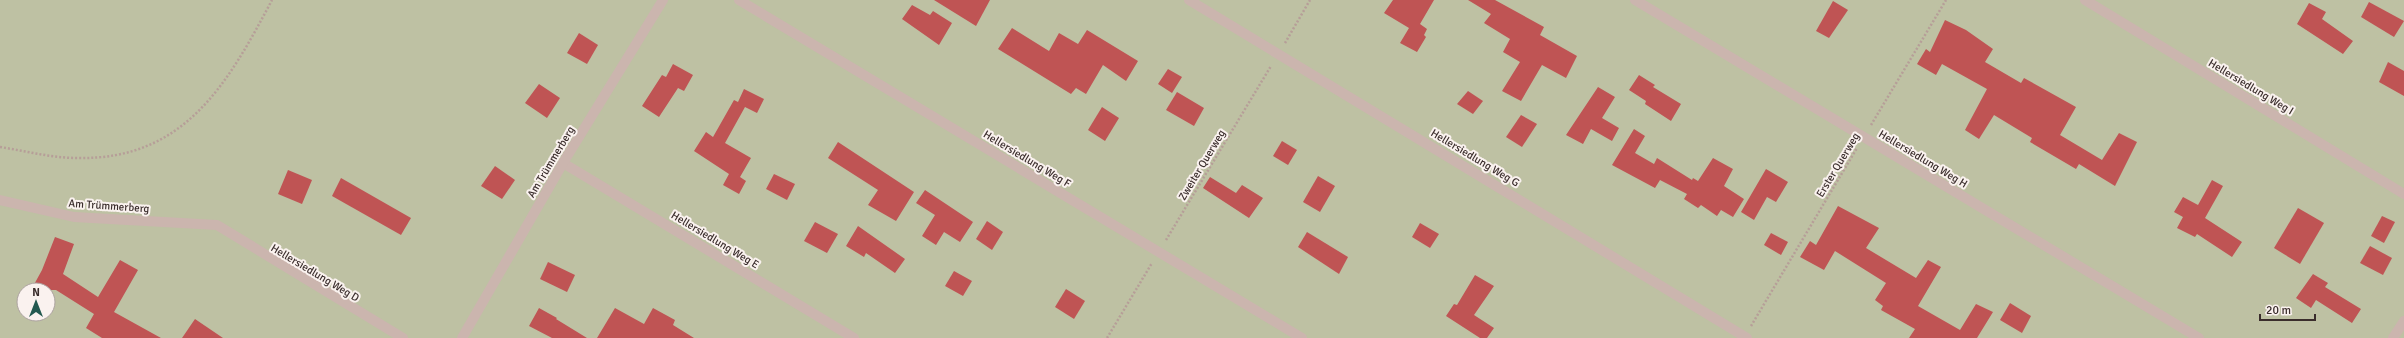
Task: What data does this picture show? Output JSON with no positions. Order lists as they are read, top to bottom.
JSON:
{
  "streets": {
    "lane": [
      "Hellersiedlung Weg I",
      "Hellersiedlung Weg G",
      "Hellersiedlung Weg F",
      "Hellersiedlung Weg H",
      "Am Trümmerberg",
      "Hellersiedlung Weg E",
      "Hellersiedlung Weg D"
    ],
    "path": ["Zweiter Querweg", "Erster Querweg"]
  },
  "crossings": [
    ["Hellersiedlung Weg G", "Zweiter Querweg"],
    ["Hellersiedlung Weg G", "Erster Querweg"],
    ["Hellersiedlung Weg F", "Zweiter Querweg"],
    ["Hellersiedlung Weg H", "Erster Querweg"],
    ["Am Trümmerberg", "Hellersiedlung Weg E"],
    ["Am Trümmerberg", "Hellersiedlung Weg D"]
  ],
  "scale_bar": "20 m",
  "north": "top"
}
